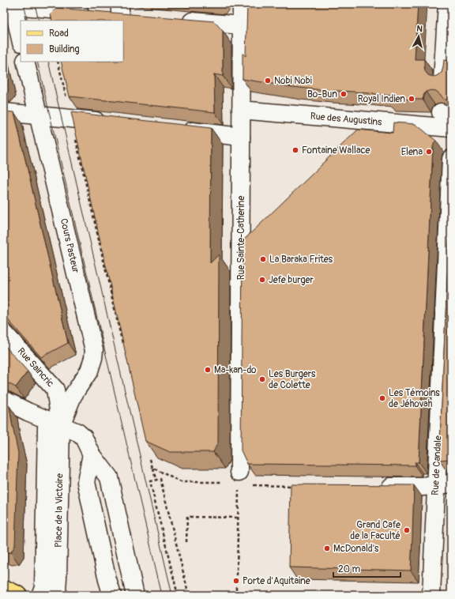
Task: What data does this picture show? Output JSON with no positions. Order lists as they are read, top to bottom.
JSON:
{
  "streets": {
    "street": [
      "Rue des Augustins",
      "Rue Sainte-Catherine",
      "Cours Pasteur",
      "Rue Saincric",
      "Rue de Candale",
      "Place de la Victoire"
    ]
  },
  "crossings": [
    ["Rue des Augustins", "Rue Sainte-Catherine"],
    ["Cours Pasteur", "Rue Saincric"],
    ["Cours Pasteur", "Place de la Victoire"],
    ["Rue Saincric", "Place de la Victoire"]
  ],
  "places": [
    "Nobi Nobi",
    "Bo-Bun",
    "Royal Indien",
    "Fontaine Wallace",
    "Elena",
    "La Baraka Frites",
    "Jefe burger",
    "Ma-kan-do",
    "Les Burgers de Colette",
    "Les Témoins de Jéhovah",
    "Grand Cafe de la Faculté",
    "McDonald's",
    "Porte d'Aquitaine"
  ],
  "legend": ["Road", "Building"],
  "scale_bar": "20 m",
  "north": "top"
}
